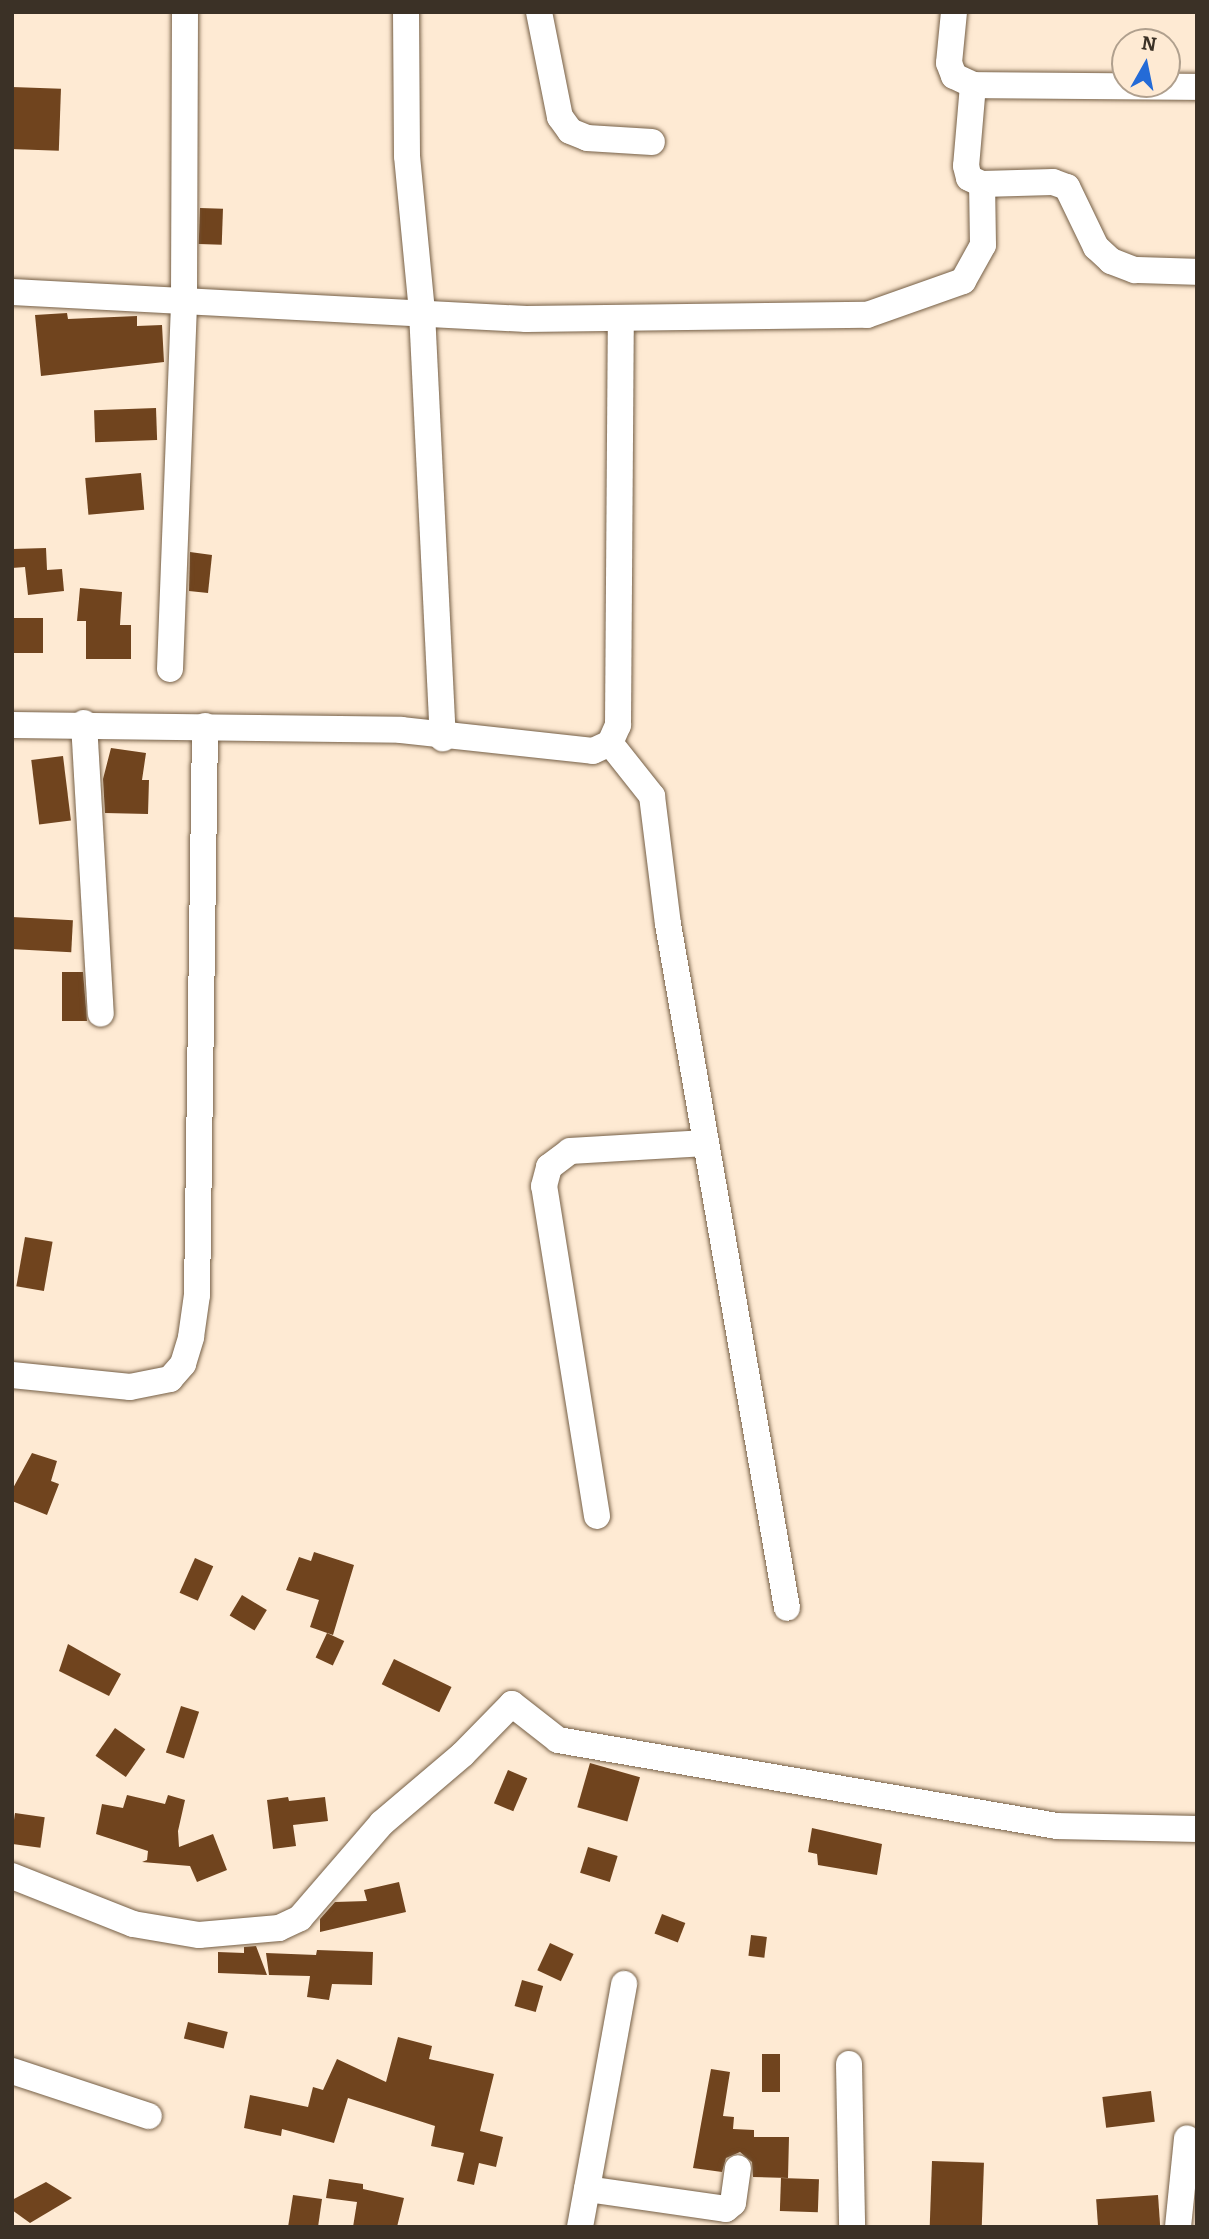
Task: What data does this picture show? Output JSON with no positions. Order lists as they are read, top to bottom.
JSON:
{
  "north": "top"
}
